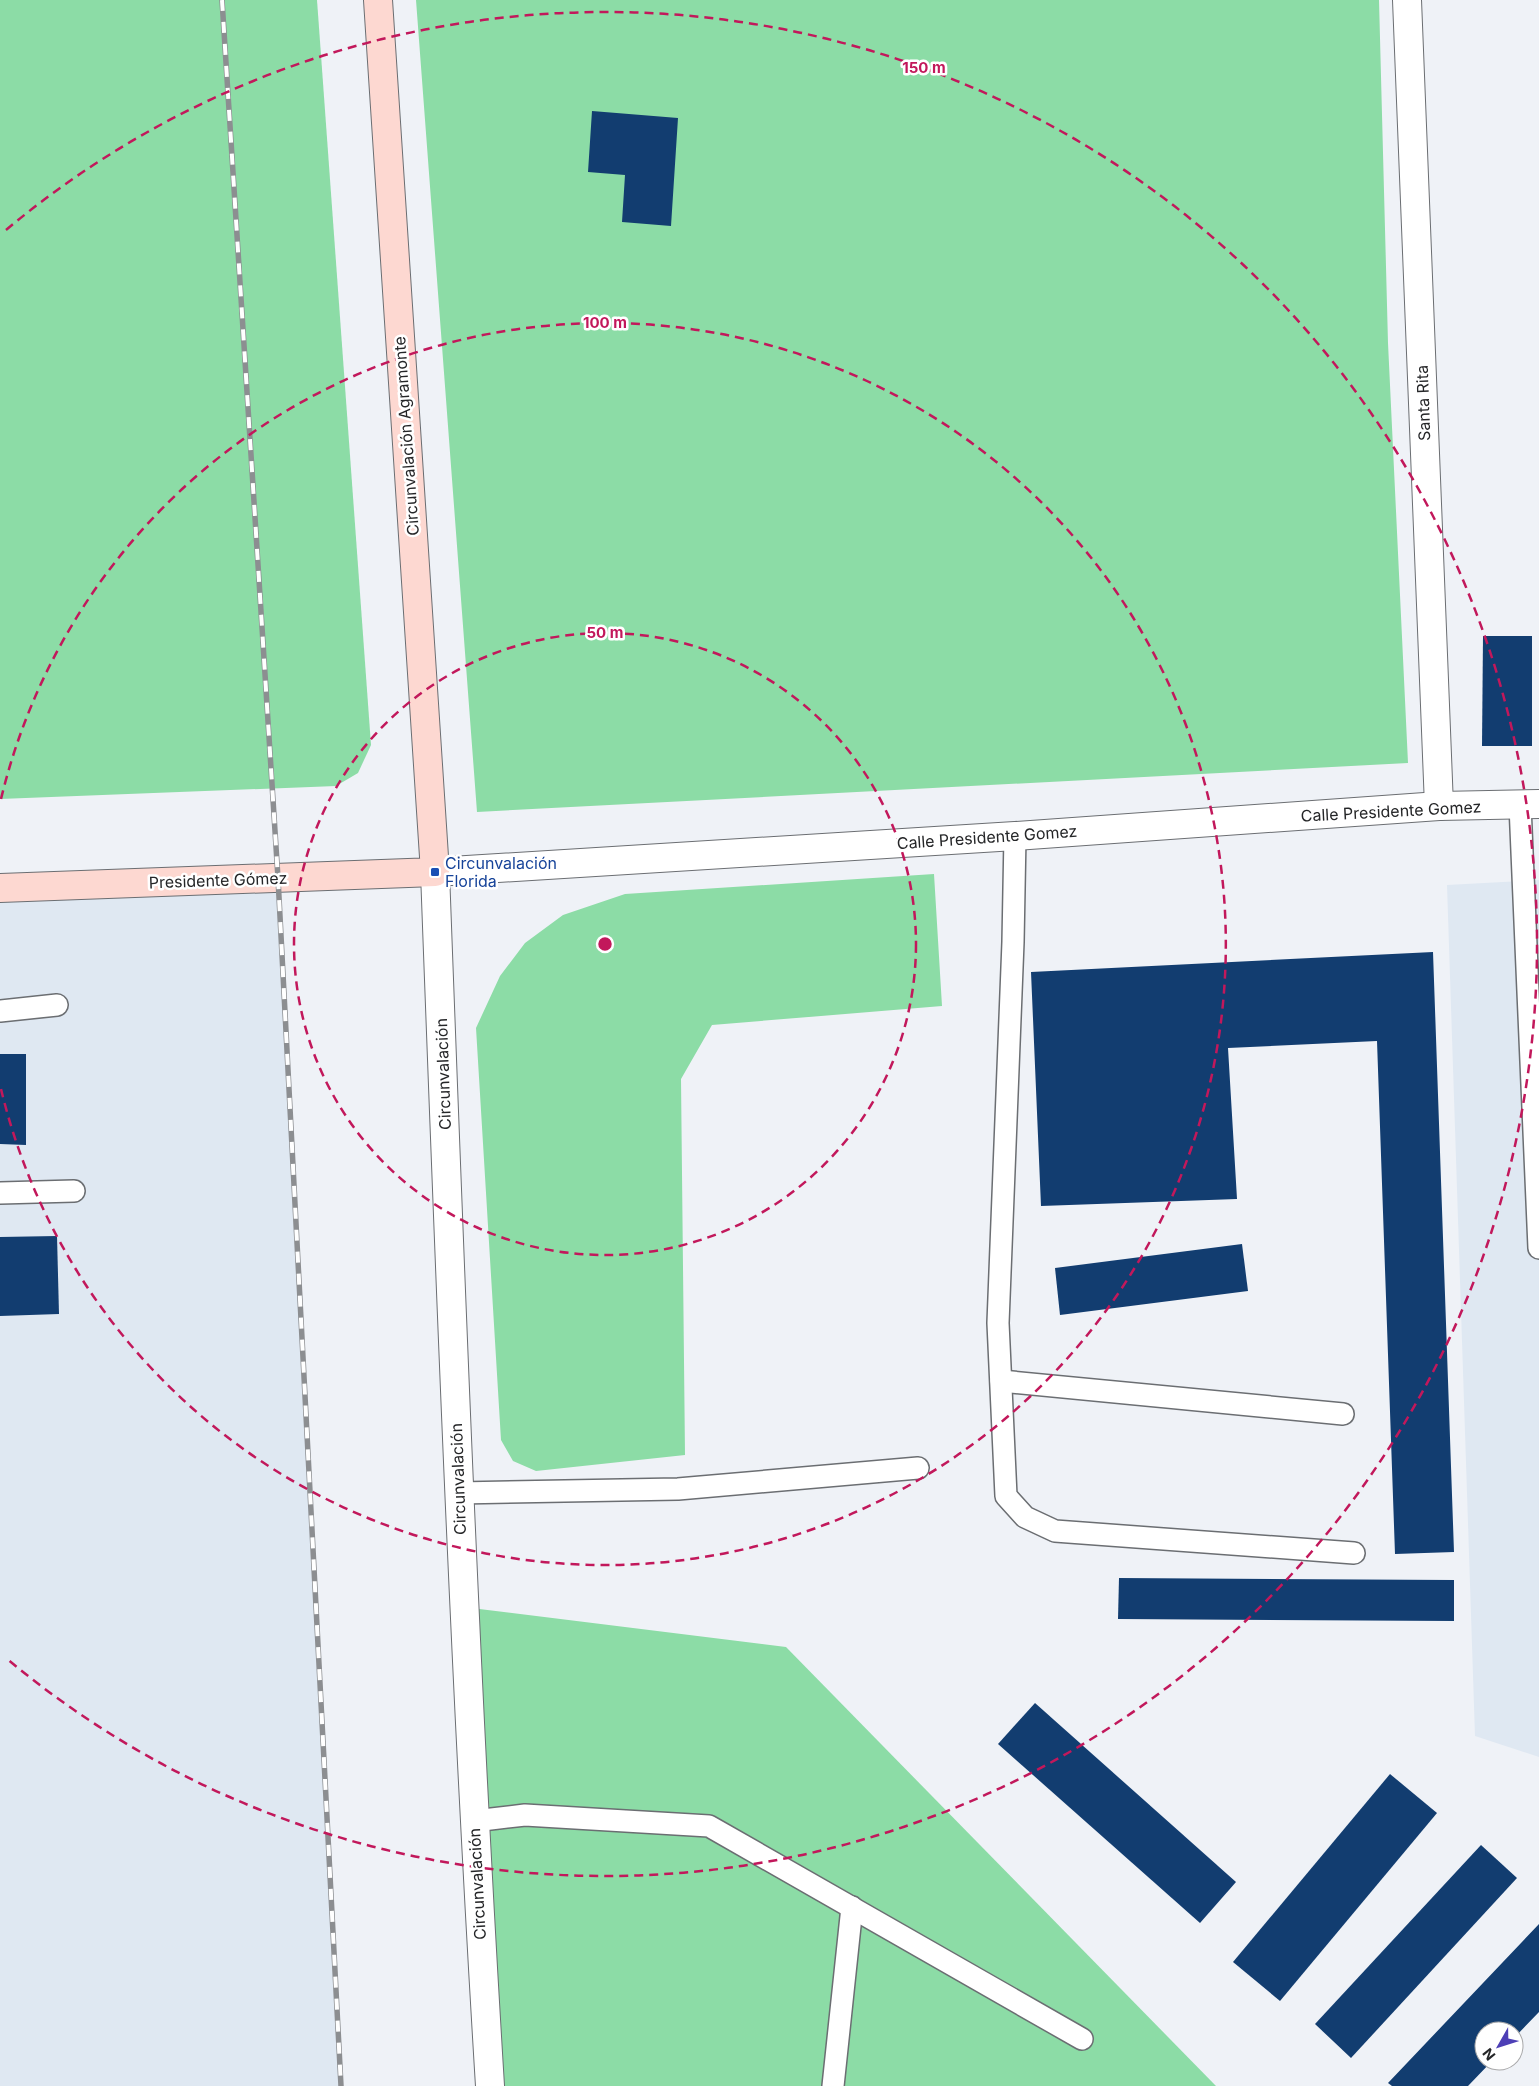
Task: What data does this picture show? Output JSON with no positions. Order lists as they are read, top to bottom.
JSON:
{
  "streets": {
    "main road": ["Circunvalación Agramonte", "Presidente Gómez"],
    "street": ["Santa Rita", "Calle Presidente Gomez", "Circunvalación"]
  },
  "crossings": [
    ["Santa Rita", "Calle Presidente Gomez"],
    ["Circunvalación Agramonte", "Calle Presidente Gomez"],
    ["Circunvalación Agramonte", "Presidente Gómez"],
    ["Circunvalación Agramonte", "Circunvalación"],
    ["Calle Presidente Gomez", "Presidente Gómez"],
    ["Calle Presidente Gomez", "Circunvalación"],
    ["Presidente Gómez", "Circunvalación"]
  ],
  "places": {
    "transit": ["Circunvalación Florida"]
  },
  "north": "bottom left",
  "rings": ["150 m", "100 m", "50 m"]
}
